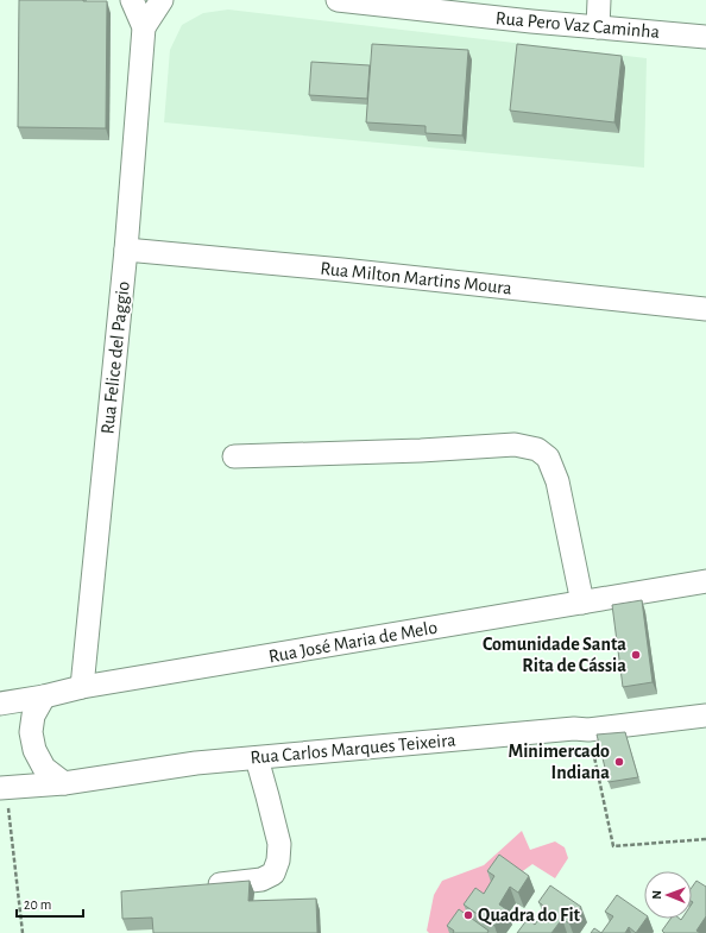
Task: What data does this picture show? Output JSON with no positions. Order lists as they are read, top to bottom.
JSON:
{
  "streets": {
    "street": [
      "Rua Pero Vaz Caminha",
      "Rua Milton Martins Moura",
      "Rua Felice del Paggio",
      "Rua José Maria de Melo",
      "Rua Carlos Marques Teixeira"
    ]
  },
  "crossings": [
    ["Rua Milton Martins Moura", "Rua Felice del Paggio"],
    ["Rua Felice del Paggio", "Rua José Maria de Melo"]
  ],
  "places": ["Comunidade Santa Rita de Cássia", "Minimercado Indiana", "Quadra do Fit"],
  "scale_bar": "20 m",
  "north": "left"
}
